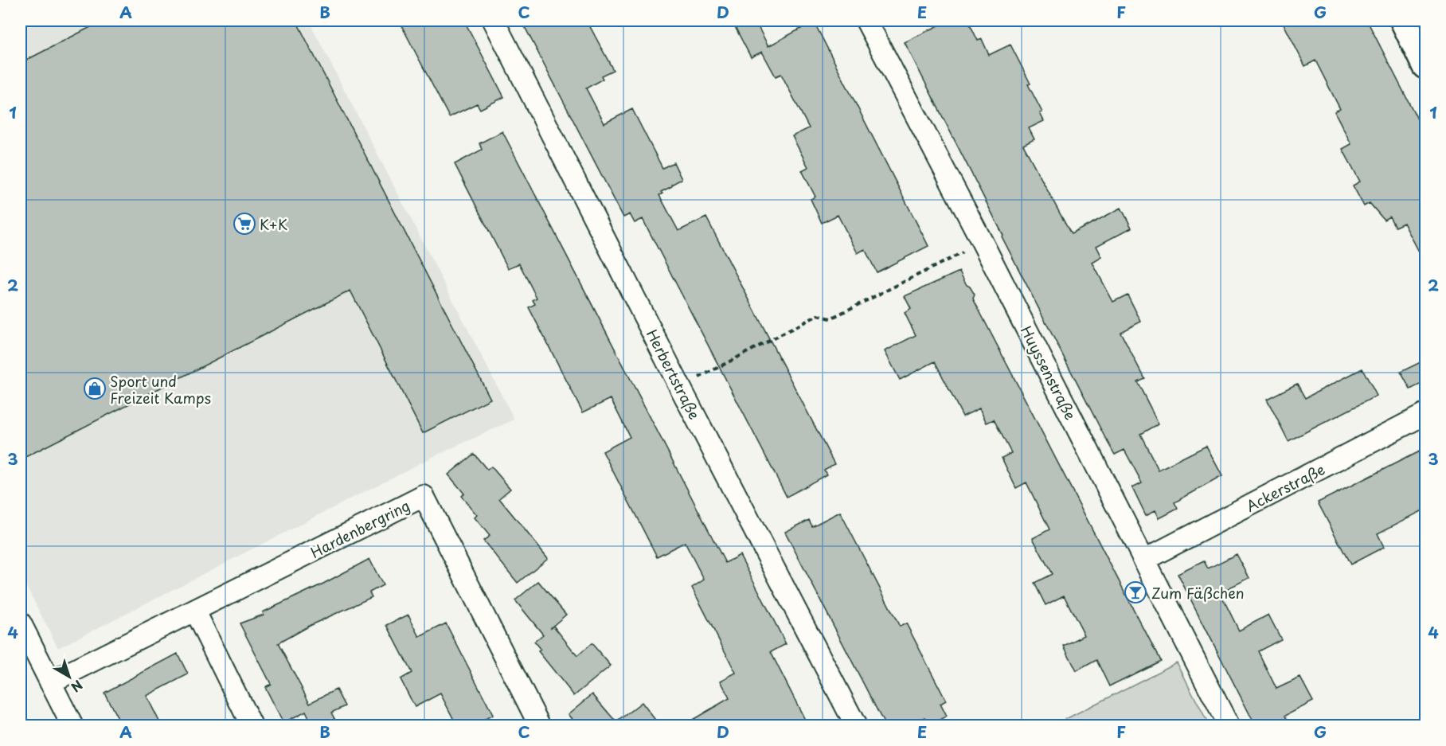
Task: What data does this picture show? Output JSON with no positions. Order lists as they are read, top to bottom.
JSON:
{
  "streets": {
    "street": [
      "Huyssenstraße",
      "Herbertstraße",
      "Ackerstraße",
      "Hardenbergring"
    ]
  },
  "crossings": [
    ["Huyssenstraße", "Ackerstraße"]
  ],
  "places": {
    "supermarket": ["K+K"],
    "shop": ["Sport und Freizeit Kamps"],
    "bar": ["Zum Fäßchen"]
  },
  "north": "bottom right",
  "grid": {
    "columns": [
      "A",
      "B",
      "C",
      "D",
      "E",
      "F",
      "G"
    ],
    "rows": [
      "1",
      "2",
      "3",
      "4"
    ]
  }
}
